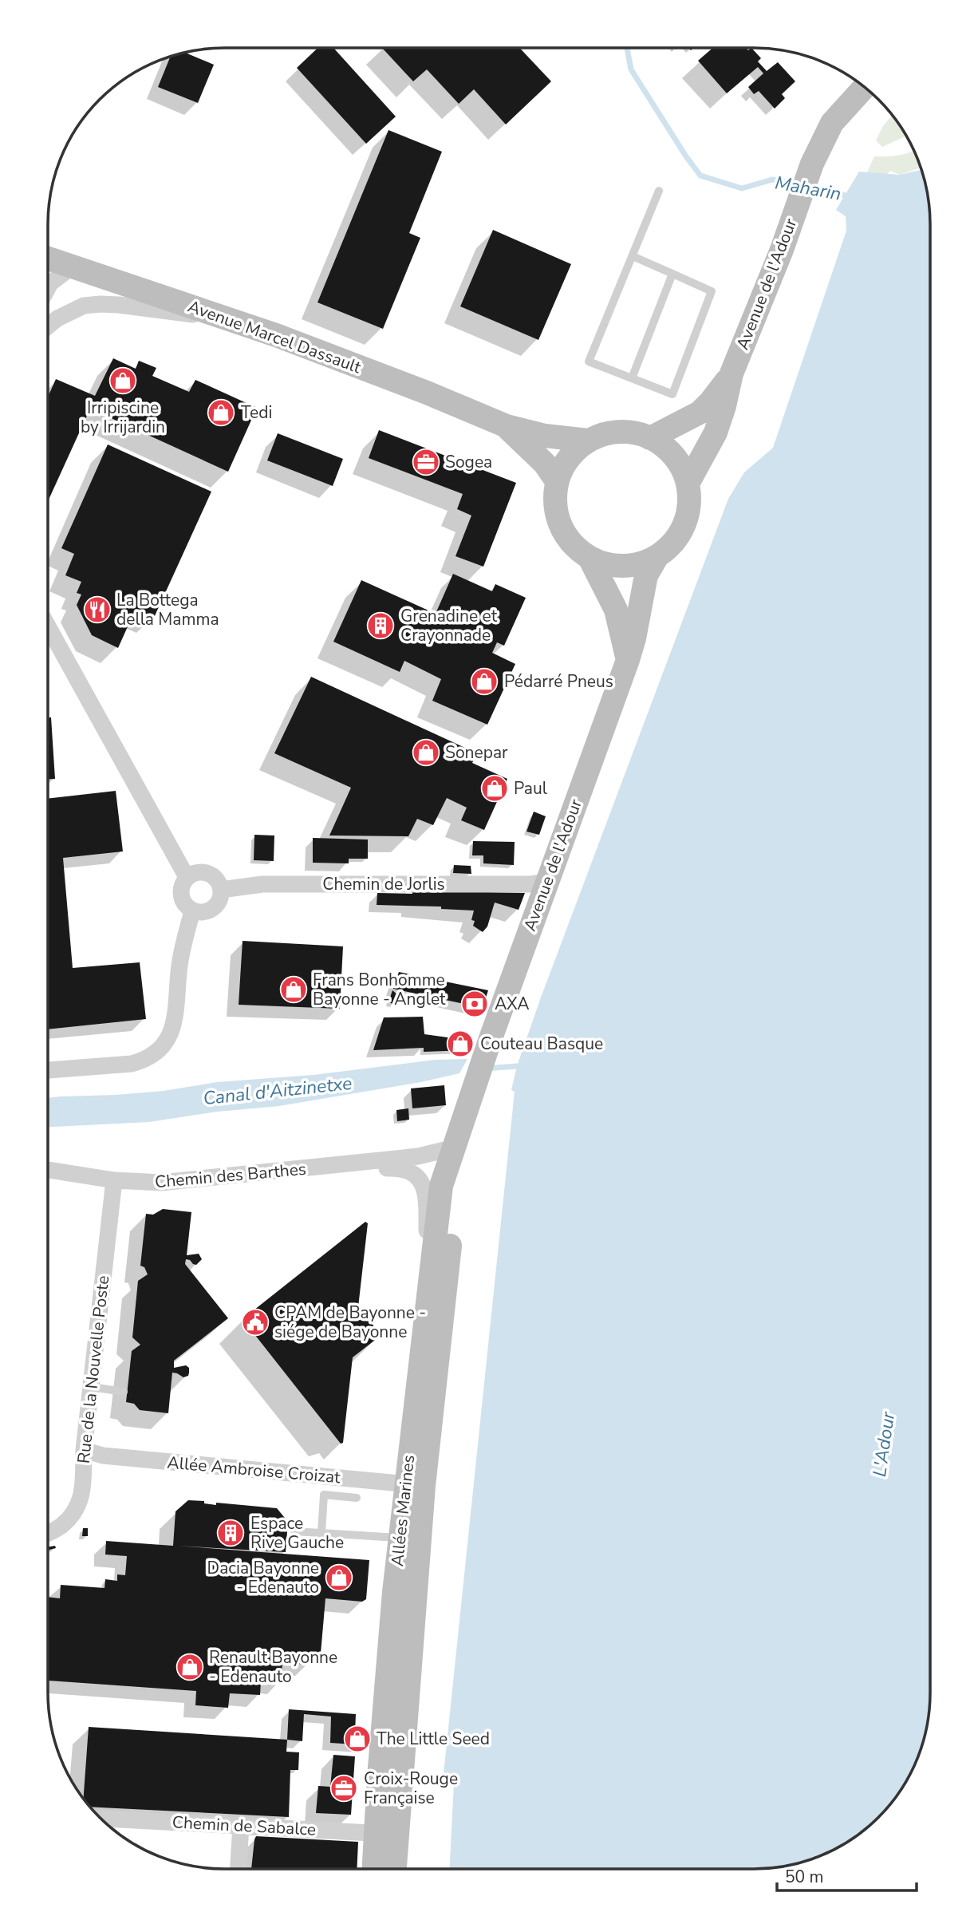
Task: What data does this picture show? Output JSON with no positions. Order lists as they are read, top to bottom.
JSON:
{
  "streets": {
    "main road": ["Avenue de l'Adour", "Avenue Marcel Dassault", "Allées Marines"],
    "street": [
      "Chemin de Jorlis",
      "Chemin des Barthes",
      "Rue de la Nouvelle Poste",
      "Allée Ambroise Croizat",
      "Chemin de Sabalce"
    ]
  },
  "crossings": [
    ["Avenue de l'Adour", "Avenue Marcel Dassault"],
    ["Avenue de l'Adour", "Chemin de Jorlis"],
    ["Avenue de l'Adour", "Allées Marines"],
    ["Chemin des Barthes", "Rue de la Nouvelle Poste"],
    ["Chemin des Barthes", "Allées Marines"],
    ["Rue de la Nouvelle Poste", "Allée Ambroise Croizat"],
    ["Allée Ambroise Croizat", "Allées Marines"],
    ["Allées Marines", "Chemin de Sabalce"]
  ],
  "water": ["Maharin", "Canal d'Aitzinetxe", "L'Adour"],
  "places": {
    "shop": [
      "Irripiscine by Irrijardin",
      "Tedi",
      "Pédarré Pneus",
      "Sonepar",
      "Paul",
      "Frans Bonhomme Bayonne - Anglet",
      "Couteau Basque",
      "Dacia Bayonne - Edenauto",
      "Renault Bayonne - Edenauto",
      "The Little Seed"
    ],
    "office": ["Sogea", "Croix-Rouge Française"],
    "restaurant": ["La Bottega della Mamma"],
    "building": ["Grenadine et Crayonnade", "Espace Rive Gauche"],
    "bank": ["AXA"],
    "public building": ["CPAM de Bayonne - siége de Bayonne"]
  },
  "scale_bar": "50 m"
}
